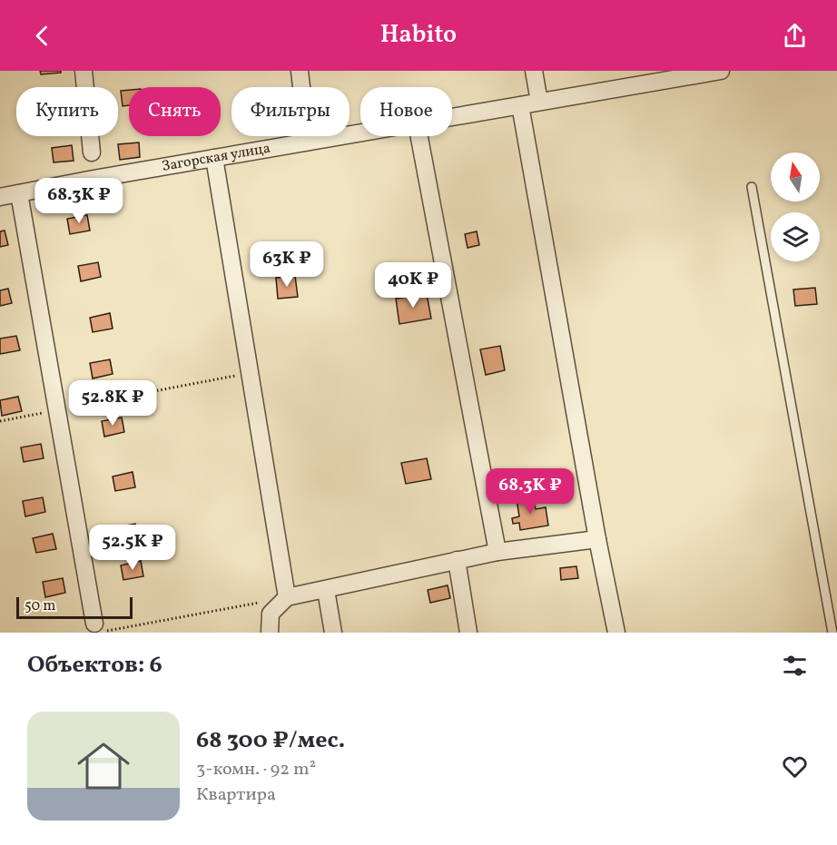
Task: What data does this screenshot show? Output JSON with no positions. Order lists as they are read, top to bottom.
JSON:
{
  "streets": {
    "street": ["Загорская улица"]
  },
  "scale_bar": "50 m",
  "north": "top",
  "page": {
    "header": "Habito",
    "chip": [
      "Купить",
      "Снять",
      "Фильтры",
      "Новое"
    ],
    "price": [
      "68.3K ₽",
      "63K ₽",
      "40K ₽",
      "52.8K ₽",
      "68.3K ₽",
      "52.5K ₽"
    ],
    "scale": "50 m",
    "heading": "Объектов: 6",
    "list": [
      {
        "name": "68 300 ₽/мес.",
        "note": "3-комн. · 92 m² · Квартира"
      }
    ]
  }
}
